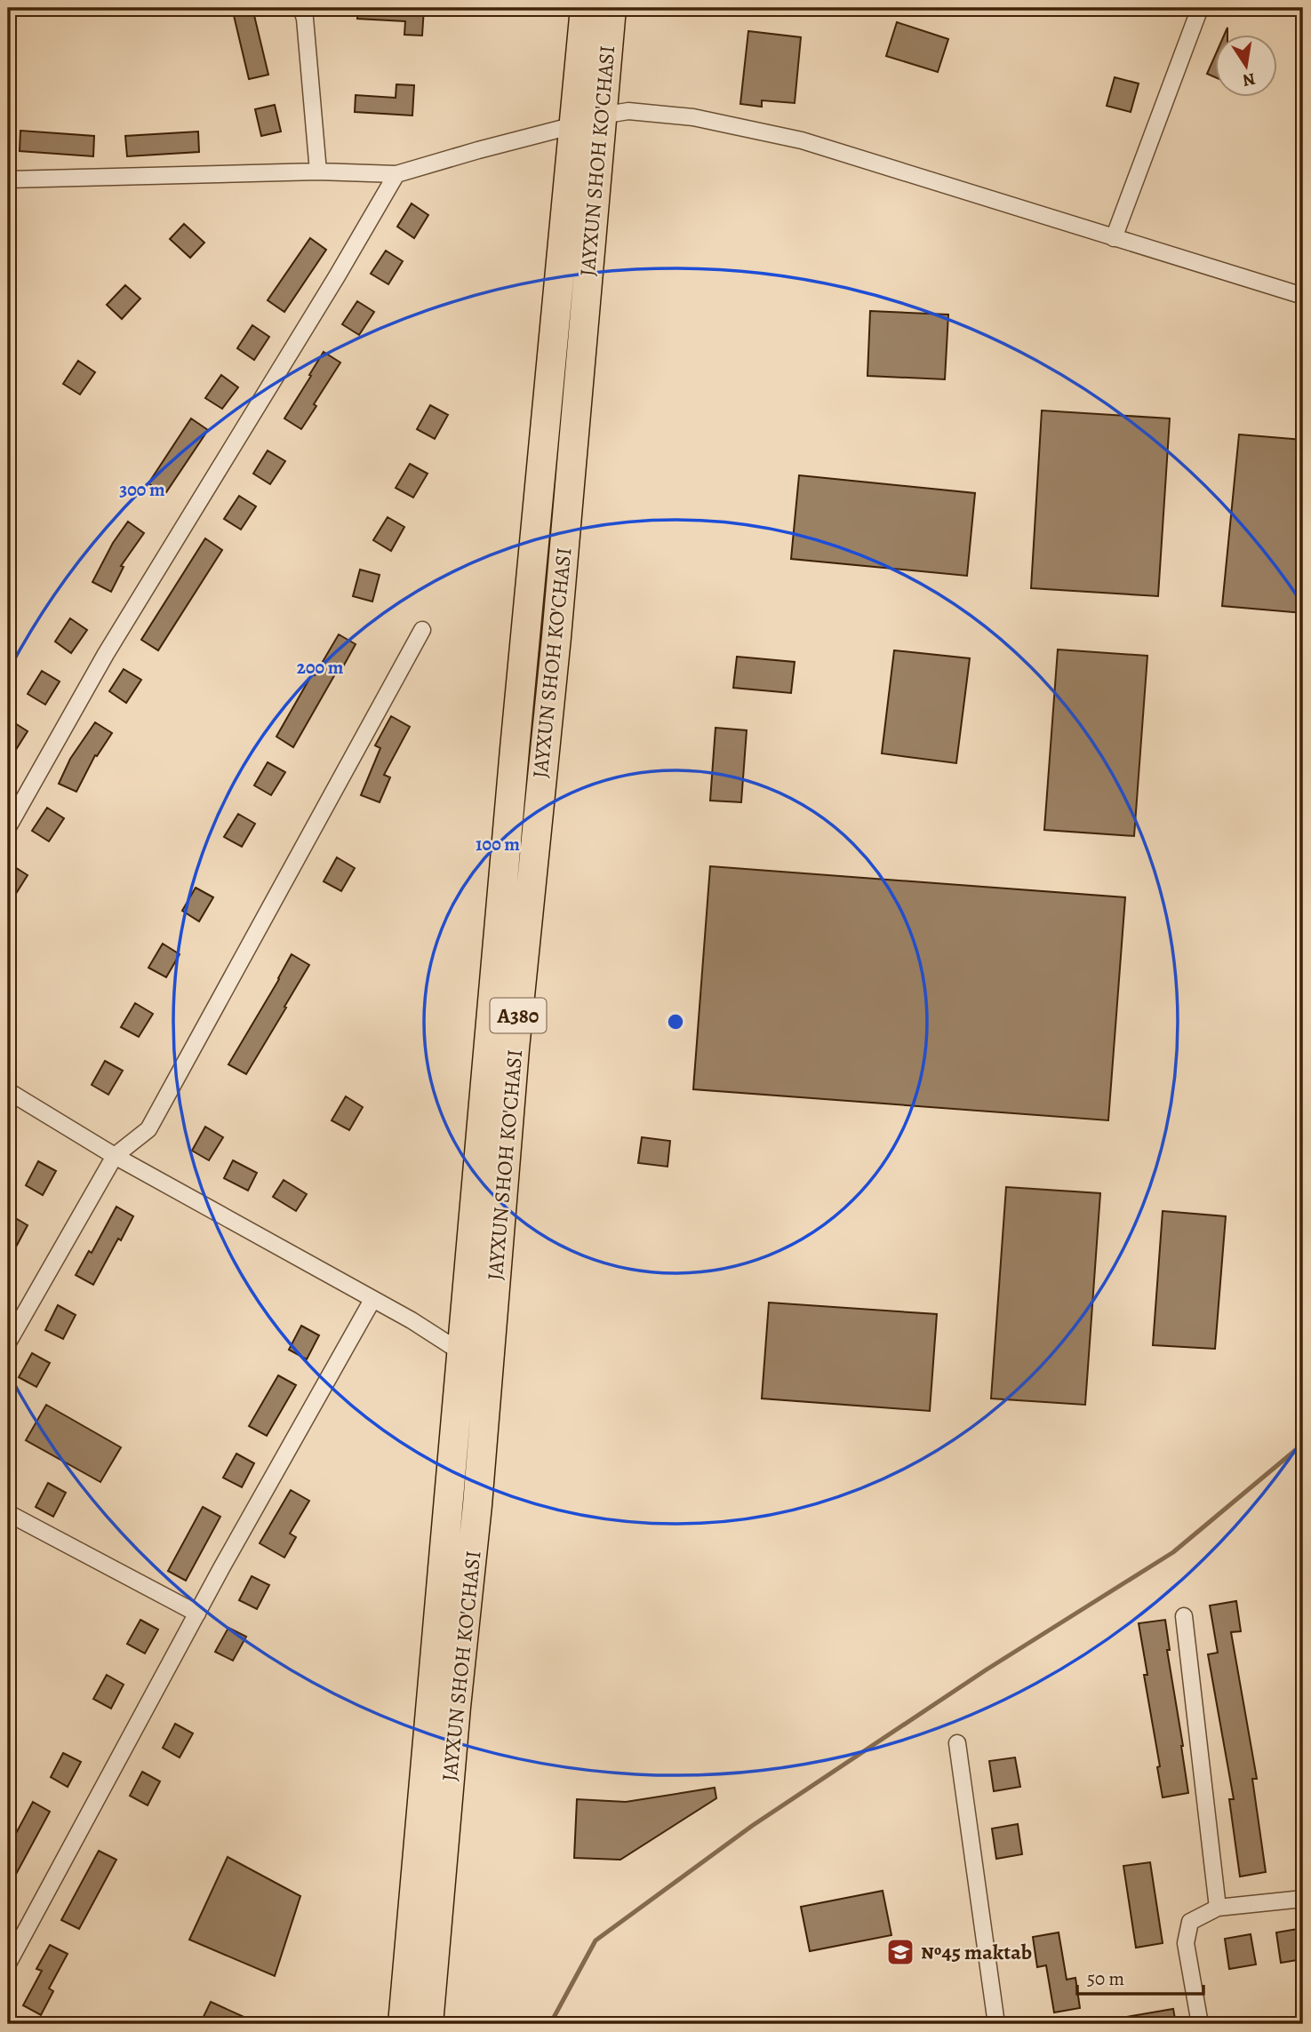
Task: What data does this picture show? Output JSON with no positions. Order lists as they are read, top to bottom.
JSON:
{
  "streets": {
    "highway": ["JAYXUN SHOH KO'CHASI", "A380"]
  },
  "places": {
    "school or university": ["№45 maktab"]
  },
  "scale_bar": "50 m",
  "north": "bottom",
  "rings": ["300 m", "200 m", "100 m"]
}
